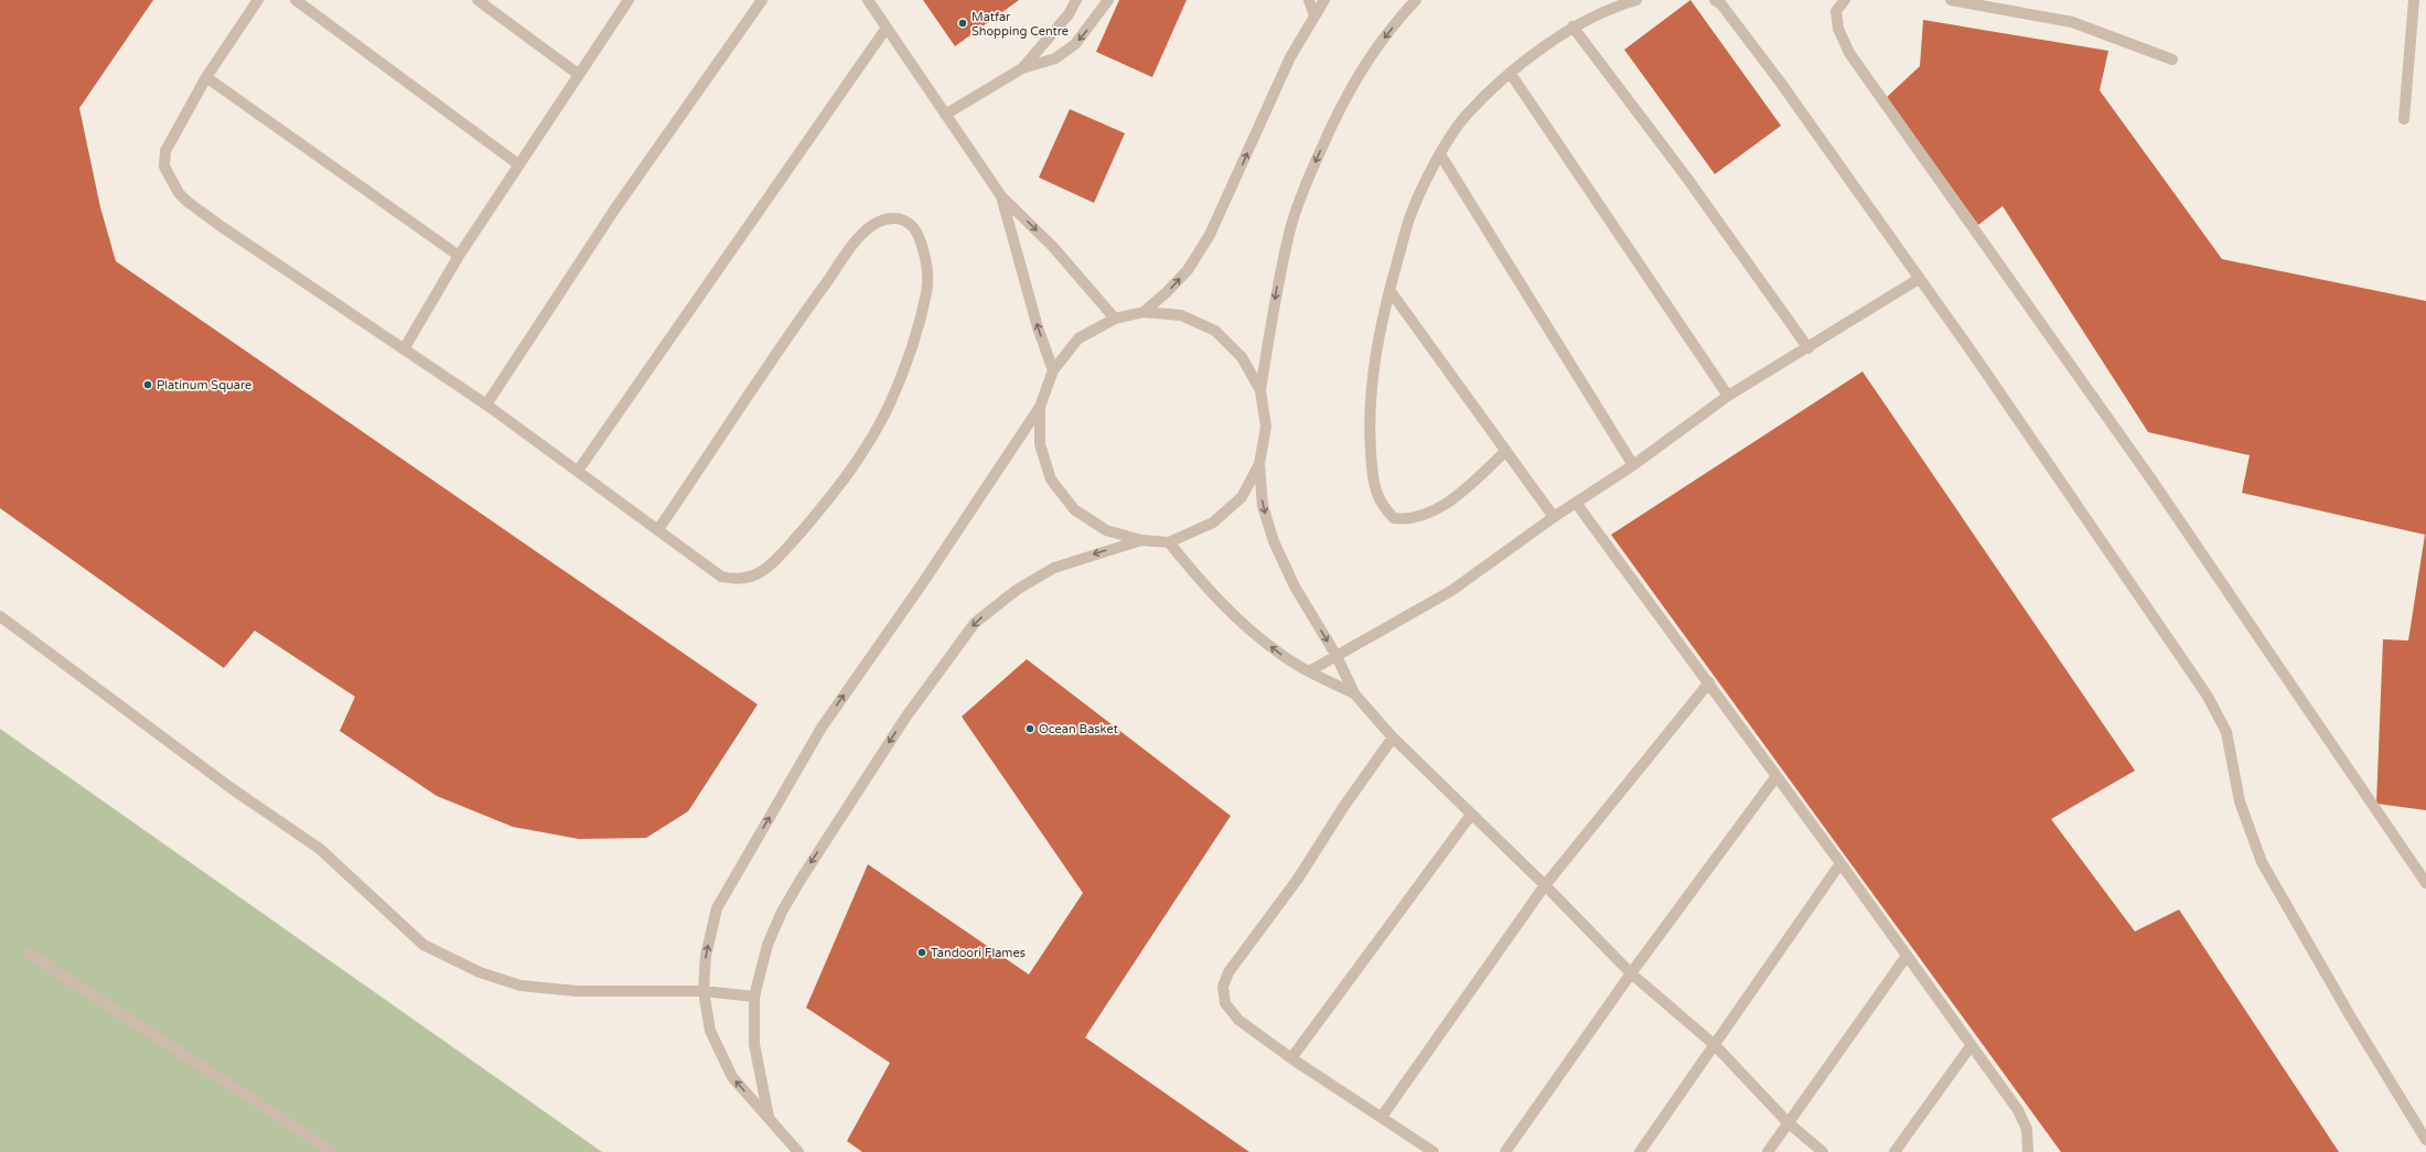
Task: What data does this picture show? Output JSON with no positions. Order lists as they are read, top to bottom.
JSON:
{
  "places": [
    "Matfar Shopping Centre",
    "Platinum Square",
    "Ocean Basket",
    "Tandoori Flames"
  ]
}
